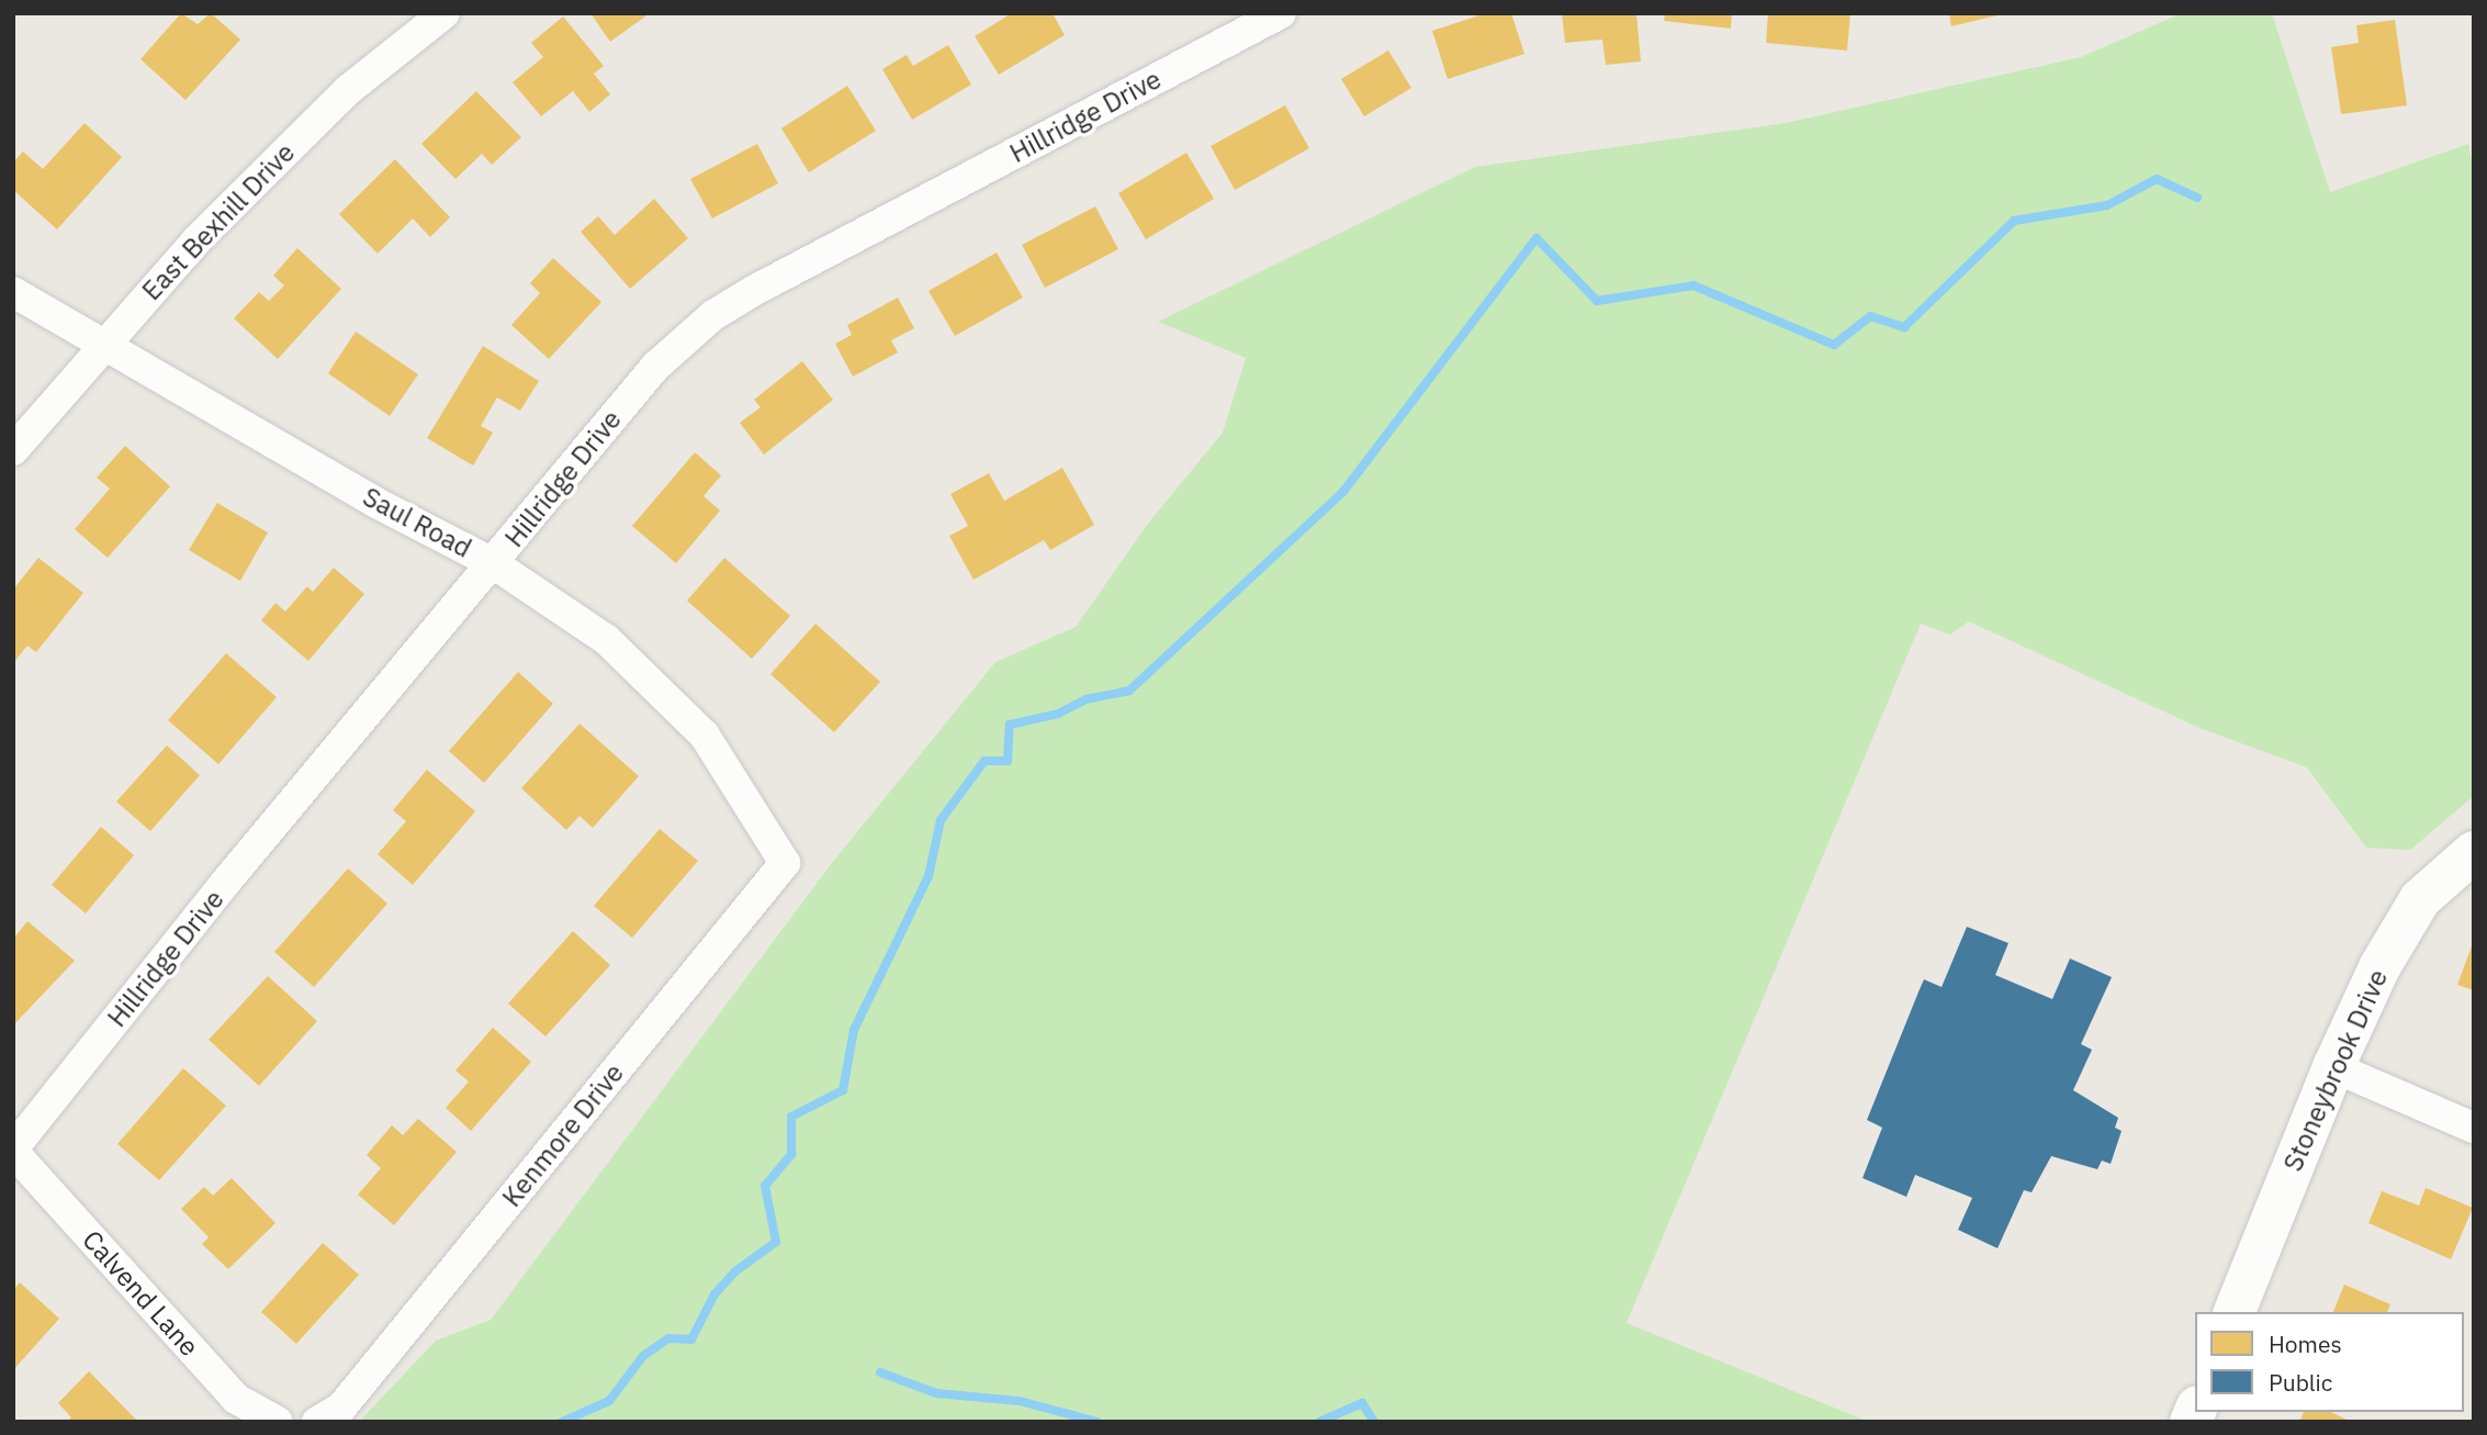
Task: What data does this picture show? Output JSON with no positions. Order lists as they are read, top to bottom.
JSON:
{
  "streets": {
    "street": [
      "Hillridge Drive",
      "East Bexhill Drive",
      "Saul Road",
      "Stoneybrook Drive",
      "Kenmore Drive",
      "Calvend Lane"
    ]
  },
  "crossings": [
    ["Hillridge Drive", "Saul Road"],
    ["Hillridge Drive", "Calvend Lane"],
    ["East Bexhill Drive", "Saul Road"],
    ["Saul Road", "Kenmore Drive"]
  ],
  "legend": ["Homes", "Public"]
}
